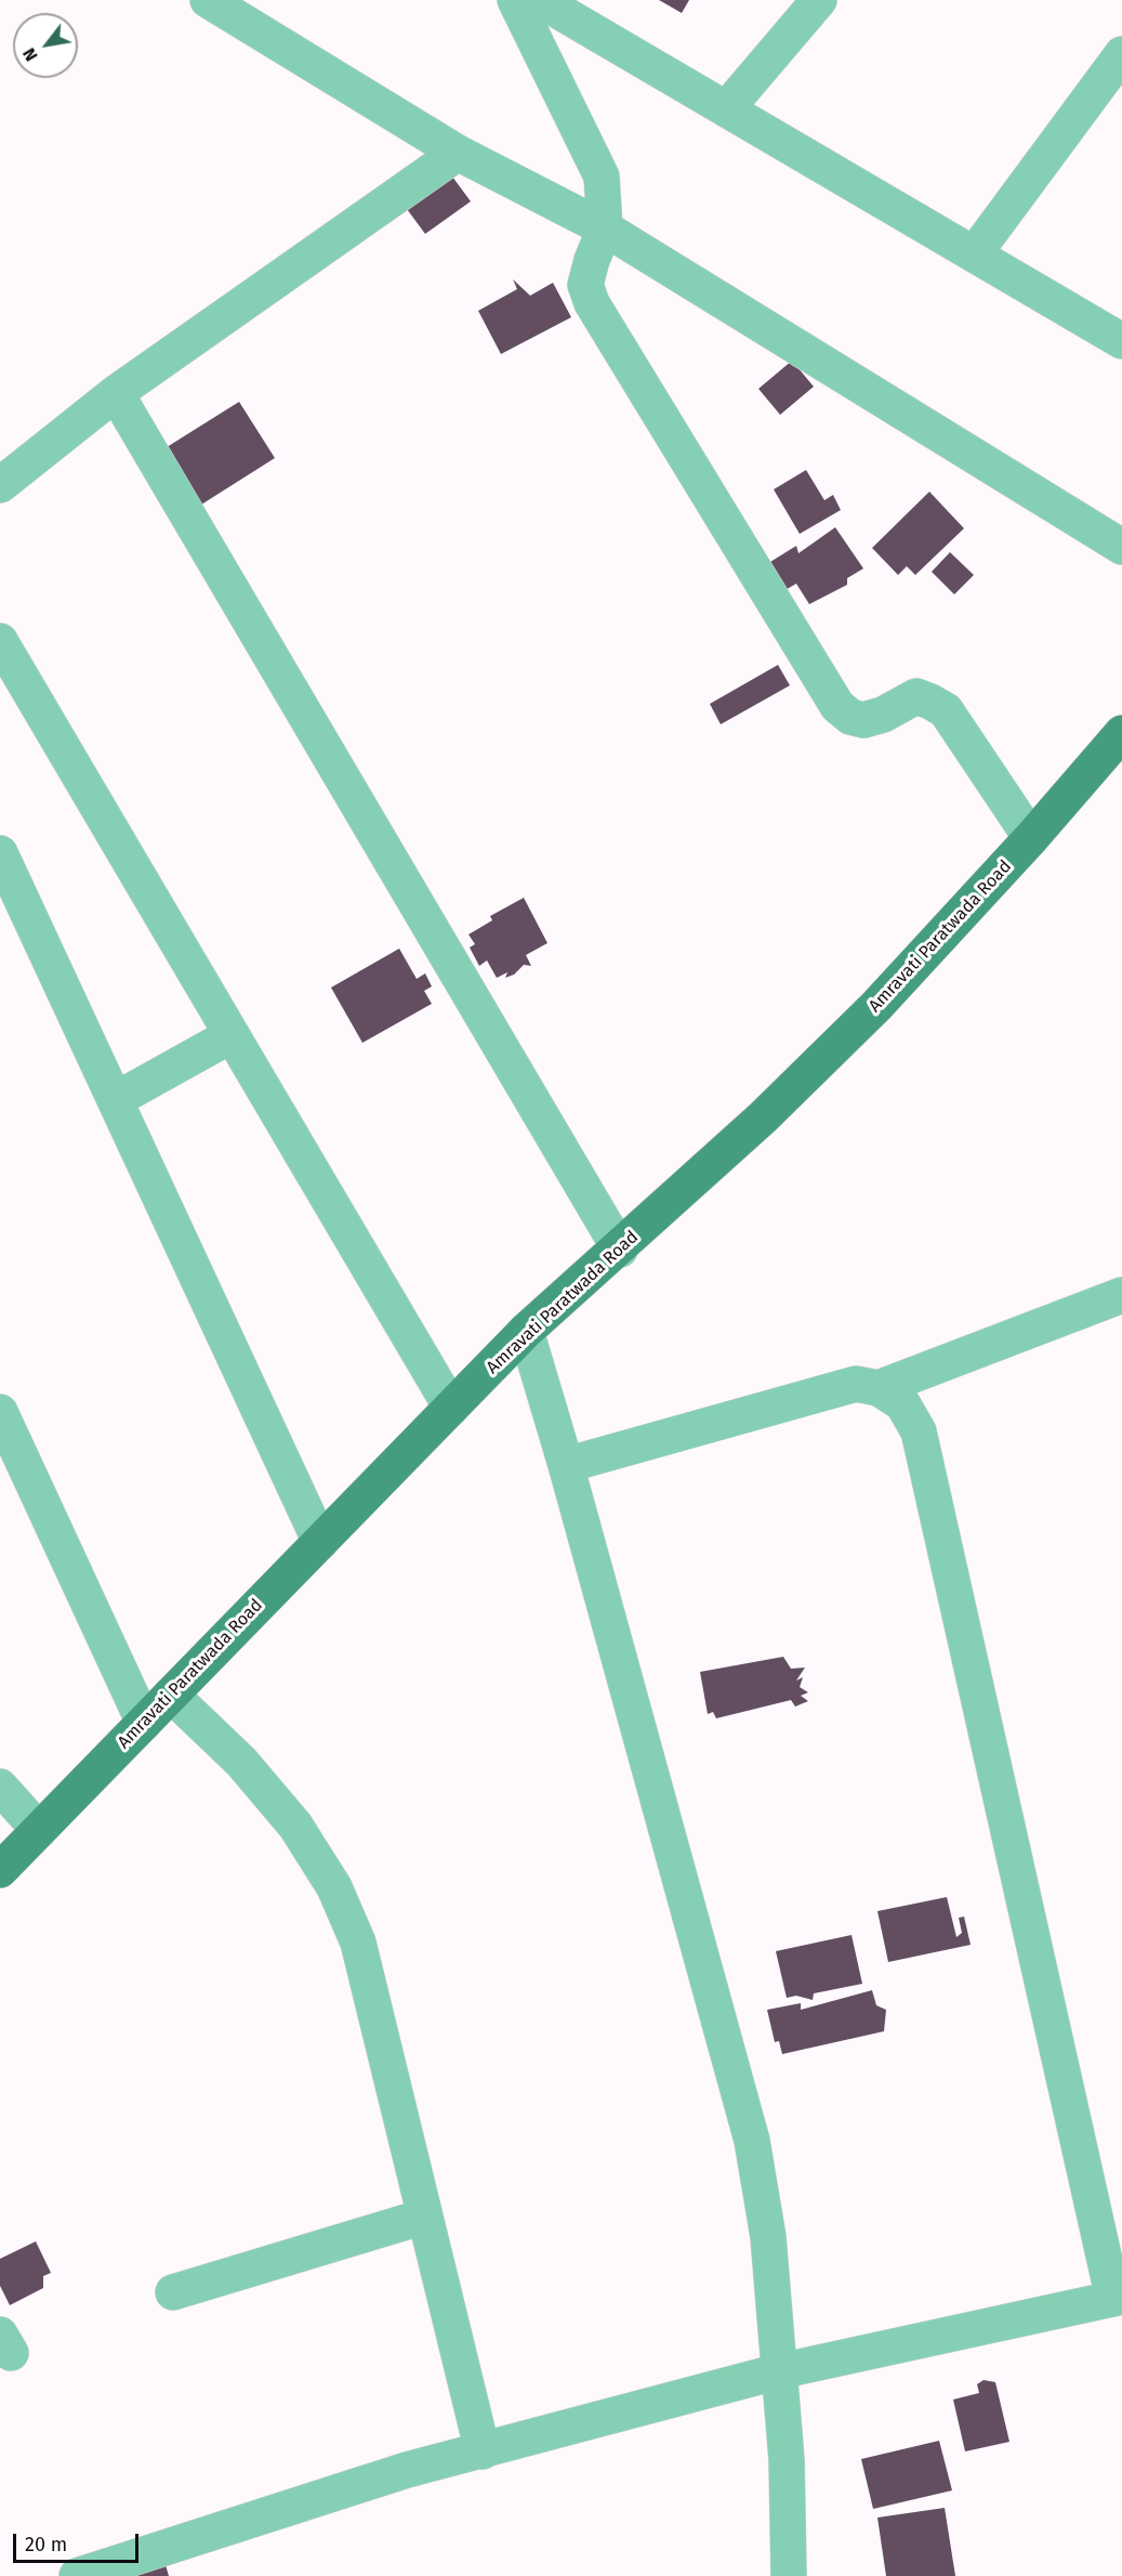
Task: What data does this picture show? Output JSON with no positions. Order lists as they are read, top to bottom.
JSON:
{
  "streets": {
    "main road": ["Amravati Paratwada Road"]
  },
  "scale_bar": "20 m",
  "north": "bottom left"
}
